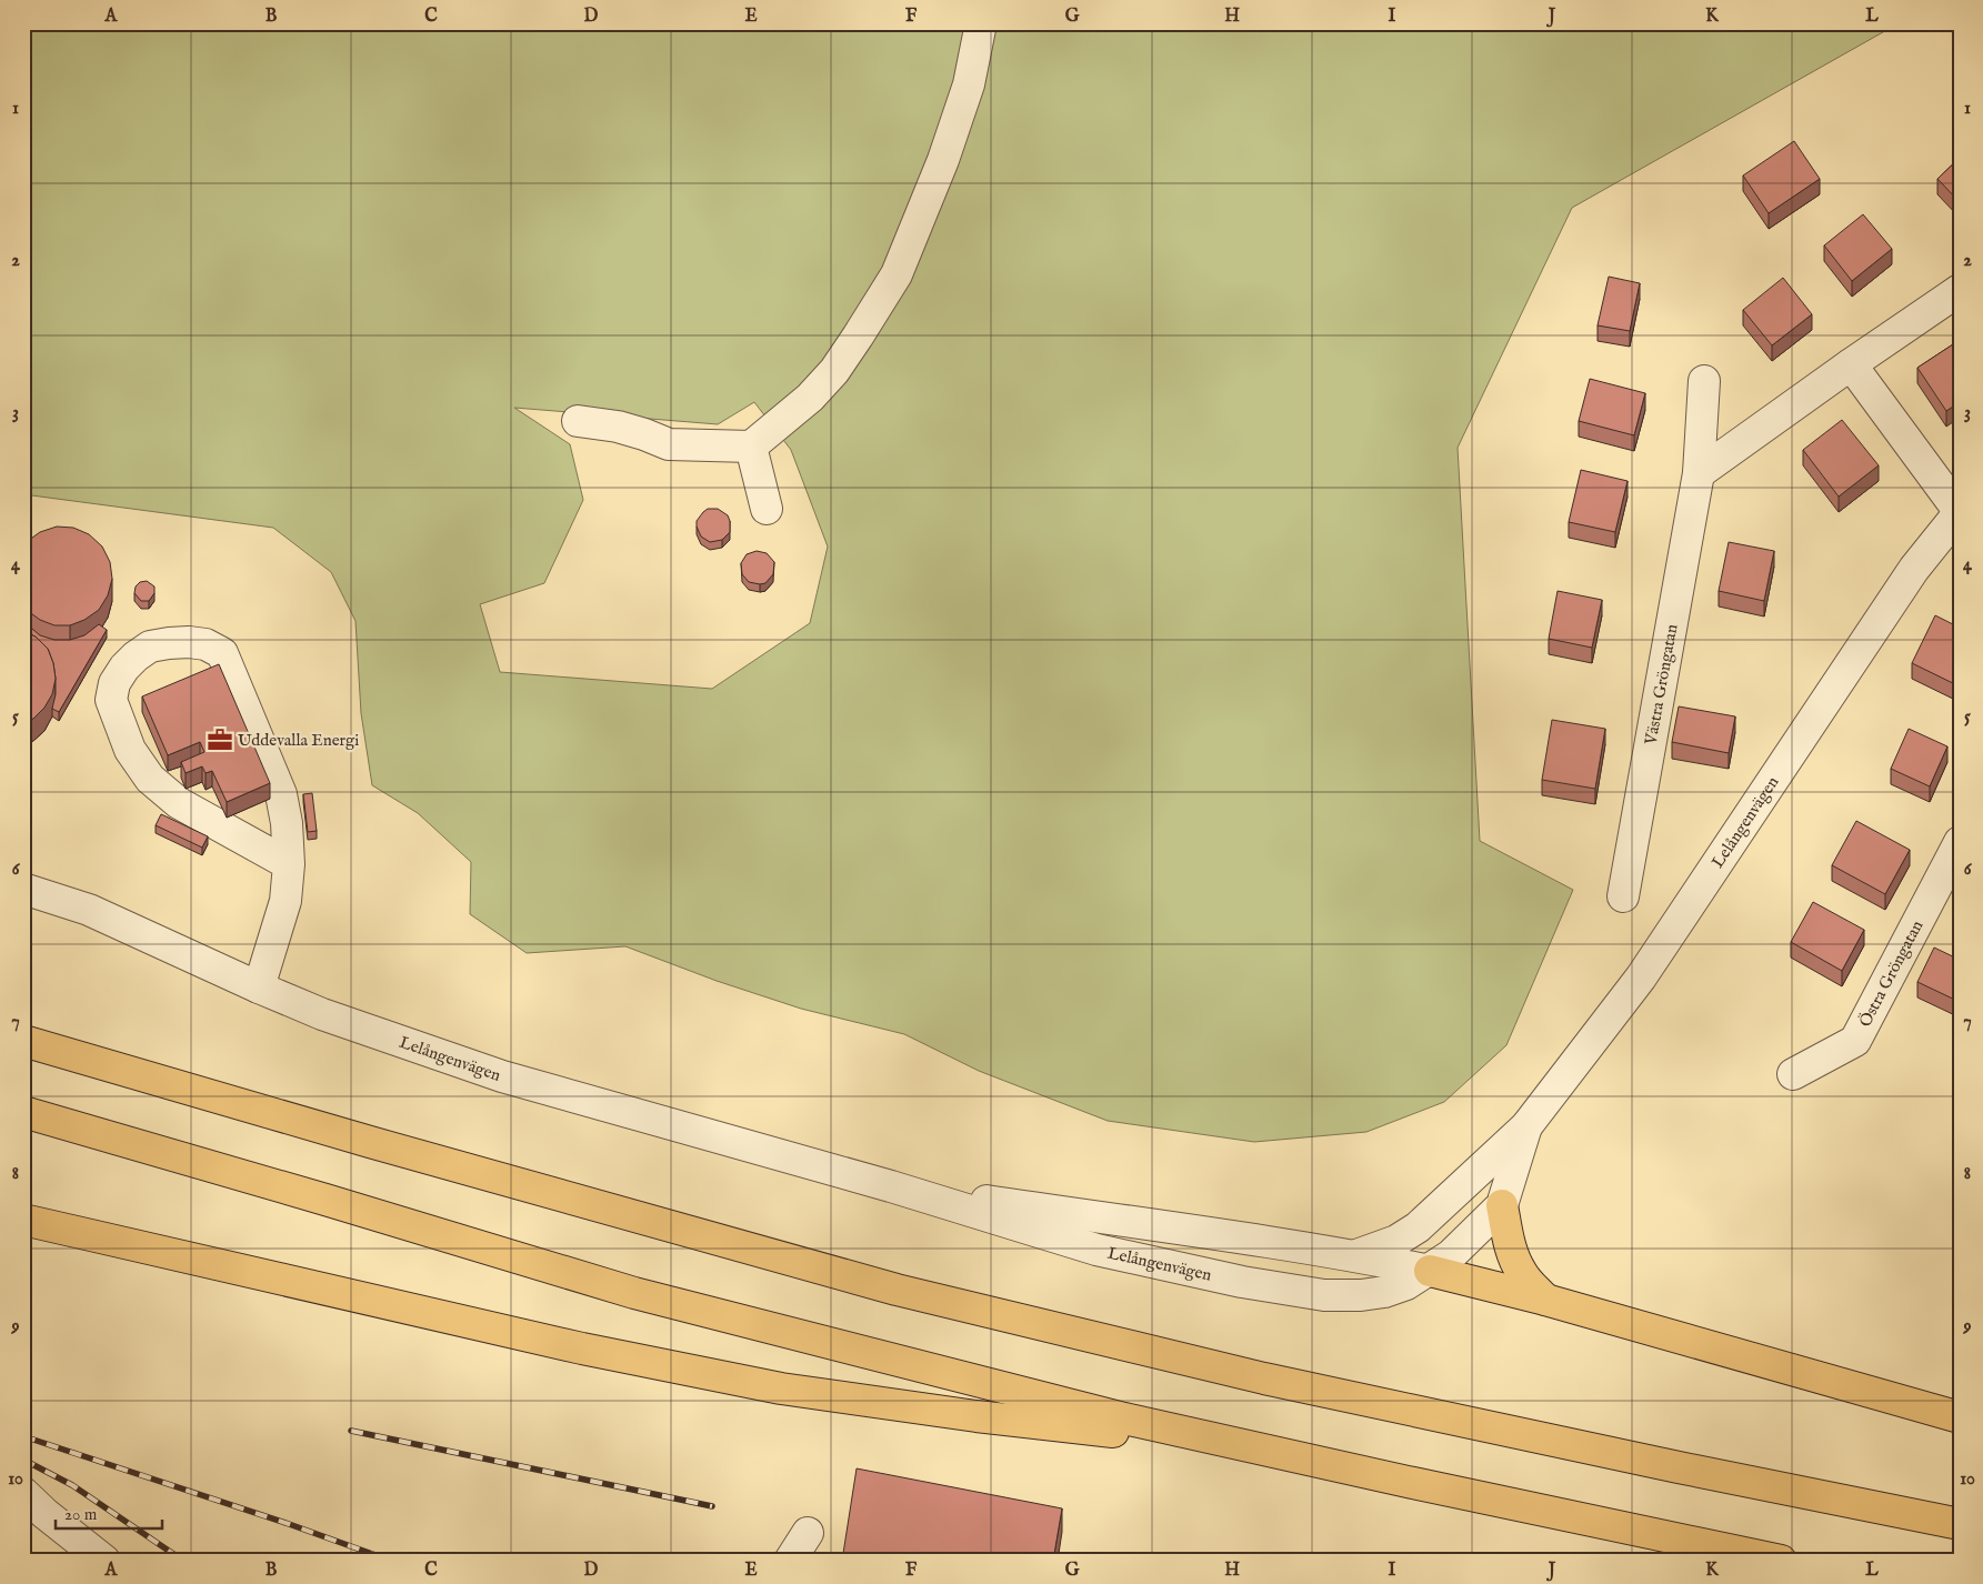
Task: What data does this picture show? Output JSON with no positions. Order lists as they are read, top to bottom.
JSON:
{
  "streets": {
    "street": ["Västra Gröngatan", "Lelångenvägen", "Östra Gröngatan"]
  },
  "places": {
    "office": ["Uddevalla Energi"]
  },
  "scale_bar": "20 m",
  "grid": {
    "columns": [
      "A",
      "B",
      "C",
      "D",
      "E",
      "F",
      "G",
      "H",
      "I",
      "J",
      "K",
      "L"
    ],
    "rows": [
      "1",
      "2",
      "3",
      "4",
      "5",
      "6",
      "7",
      "8",
      "9",
      "10"
    ]
  }
}
